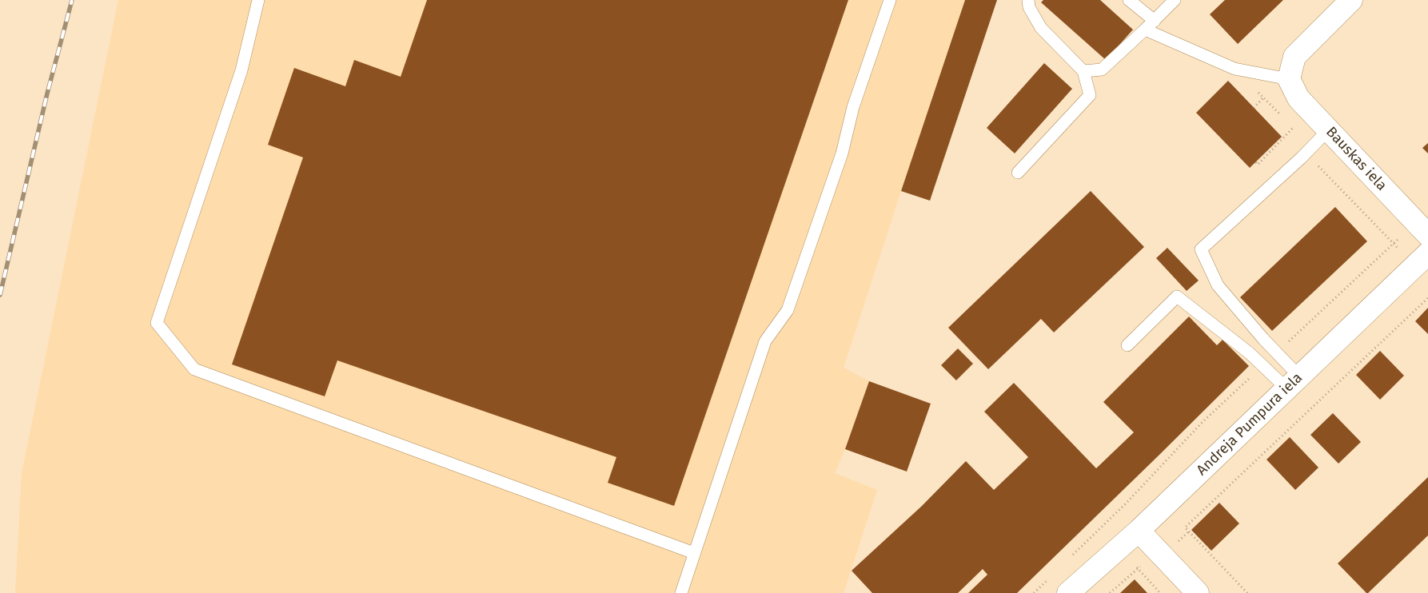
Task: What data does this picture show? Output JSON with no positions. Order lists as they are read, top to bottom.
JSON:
{
  "streets": {
    "street": ["Bauskas iela", "Andreja Pumpura iela"]
  }
}
